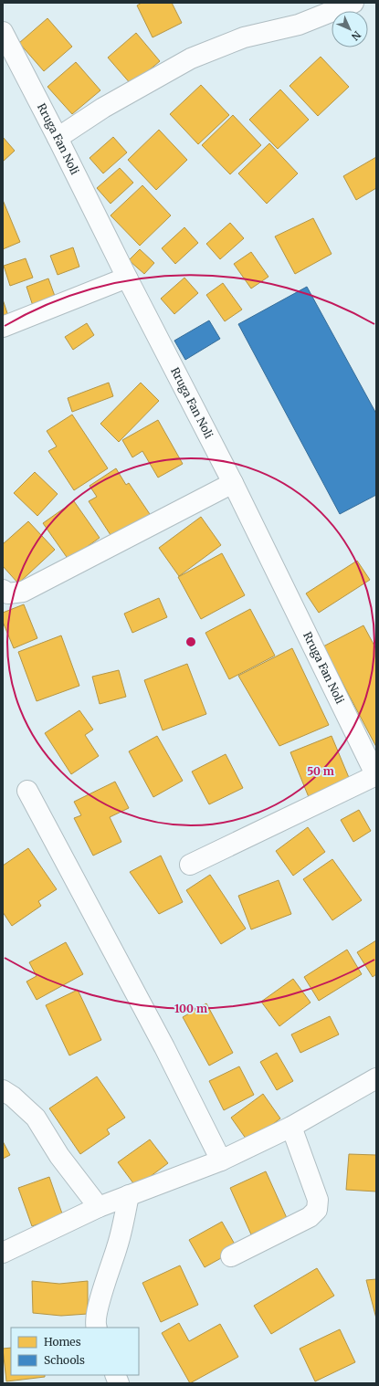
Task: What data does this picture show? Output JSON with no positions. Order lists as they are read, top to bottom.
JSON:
{
  "streets": {
    "street": ["Rruga Fan Noli"]
  },
  "legend": ["Homes", "Schools"],
  "north": "bottom right",
  "rings": ["50 m", "100 m"]
}
